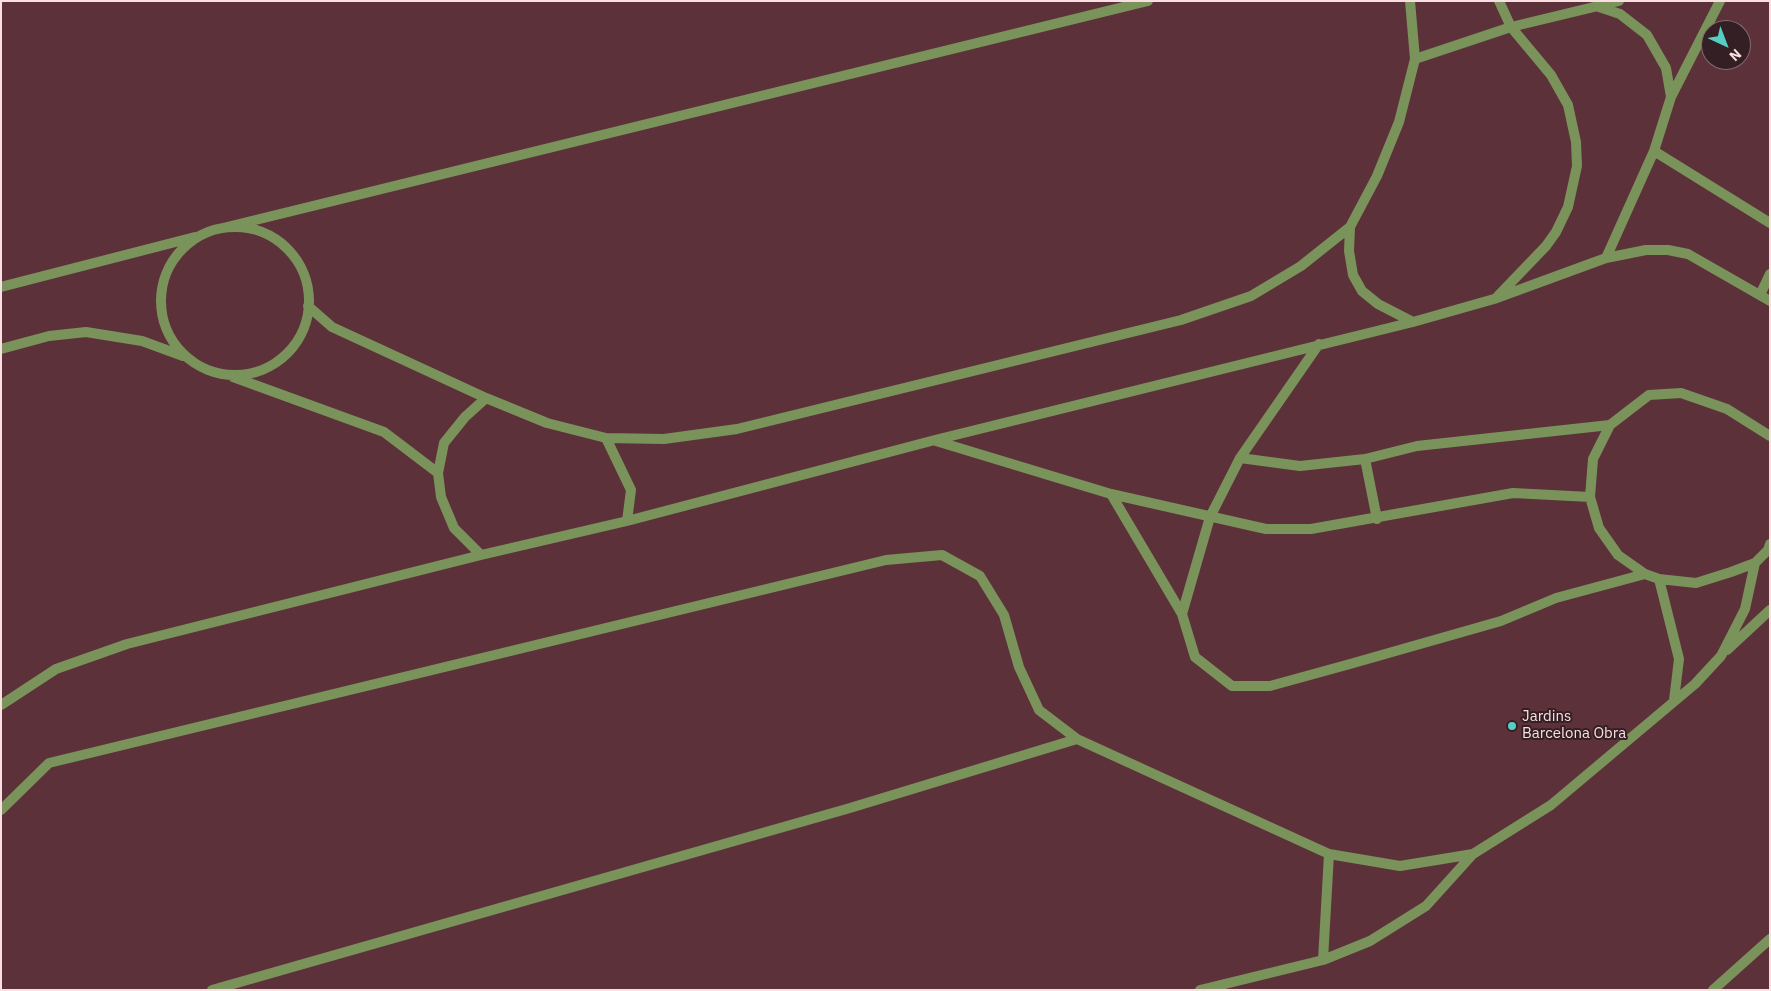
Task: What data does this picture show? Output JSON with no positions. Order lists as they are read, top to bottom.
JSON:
{
  "places": ["Jardins Barcelona Obra"],
  "north": "bottom right"
}
